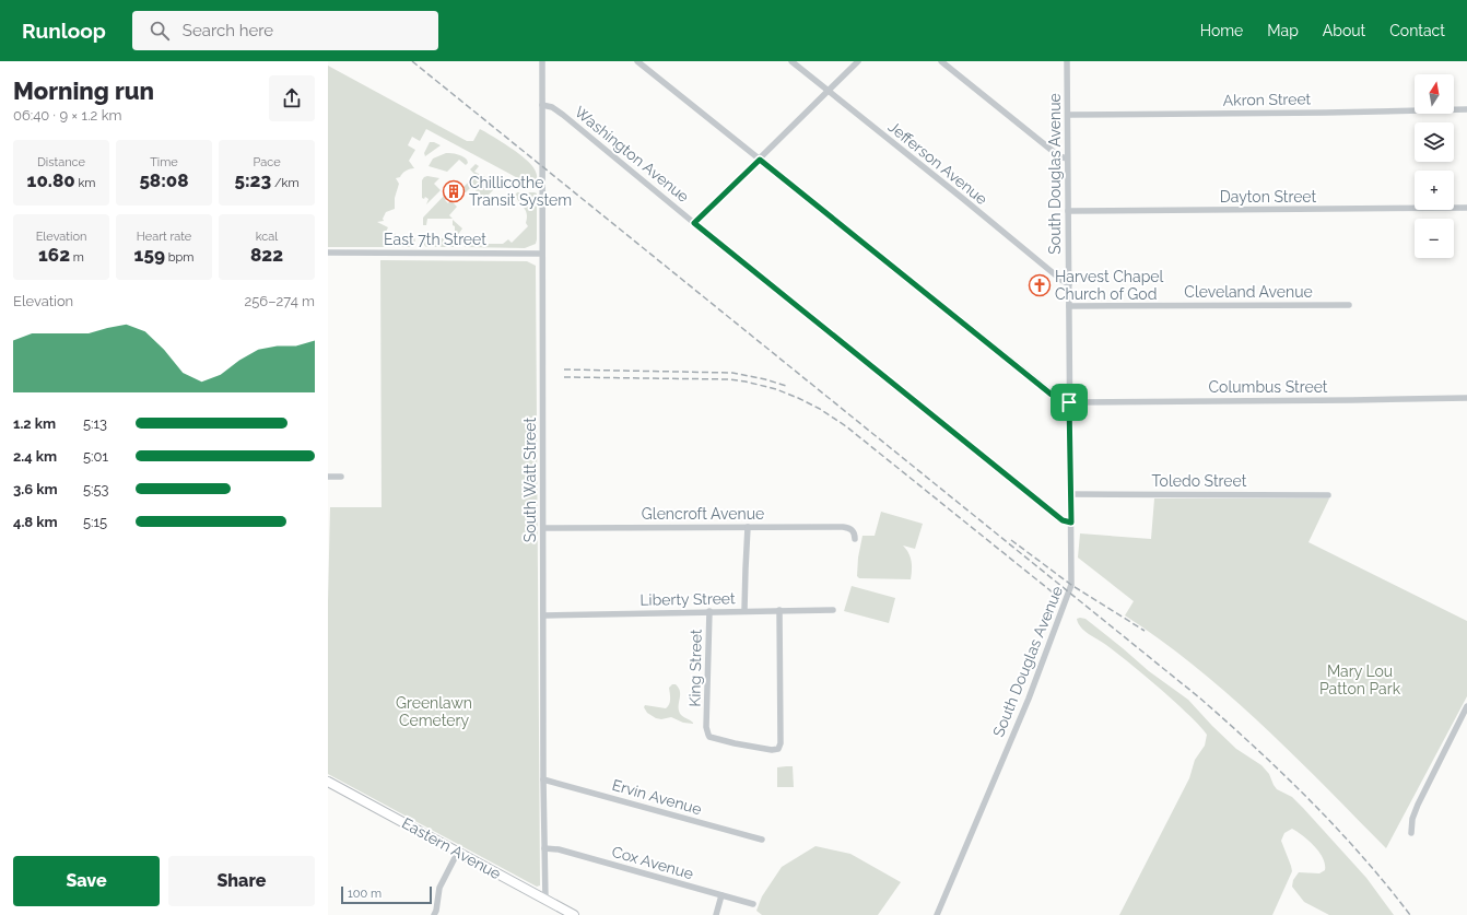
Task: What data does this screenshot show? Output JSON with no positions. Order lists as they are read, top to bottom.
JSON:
{
  "streets": {
    "main road": ["Eastern Avenue"],
    "street": [
      "Akron Street",
      "Washington Avenue",
      "Jefferson Avenue",
      "South Douglas Avenue",
      "Dayton Street",
      "East 7th Street",
      "Cleveland Avenue",
      "Columbus Street",
      "South Watt Street",
      "Toledo Street",
      "Glencroft Avenue",
      "Liberty Street",
      "King Street",
      "Ervin Avenue",
      "Cox Avenue"
    ]
  },
  "crossings": [
    ["Akron Street", "South Douglas Avenue"],
    ["Washington Avenue", "South Douglas Avenue"],
    ["Washington Avenue", "South Watt Street"],
    ["Jefferson Avenue", "South Douglas Avenue"],
    ["South Douglas Avenue", "Dayton Street"],
    ["South Douglas Avenue", "Cleveland Avenue"],
    ["South Douglas Avenue", "Columbus Street"],
    ["South Douglas Avenue", "Toledo Street"],
    ["East 7th Street", "South Watt Street"],
    ["South Watt Street", "Glencroft Avenue"],
    ["South Watt Street", "Liberty Street"],
    ["South Watt Street", "Ervin Avenue"],
    ["South Watt Street", "Eastern Avenue"],
    ["South Watt Street", "Cox Avenue"],
    ["Liberty Street", "King Street"]
  ],
  "parks": ["Mary Lou Patton Park", "Greenlawn Cemetery"],
  "places": {
    "building": ["Chillicothe Transit System"],
    "church": ["Harvest Chapel Church of God"]
  },
  "scale_bar": "100 m",
  "north": "top",
  "page": {
    "header": "Runloop",
    "search": "Search here",
    "nav": [
      "Home",
      "Map",
      "About",
      "Contact"
    ],
    "heading": ["Morning run", "06:40 · 9 × 1.2 km"],
    "map_buttons": ["+", "−"],
    "stats": [
      ["Distance", "10.80 km"],
      ["Time", "58:08"],
      ["Pace", "5:23 /km"],
      ["Elevation", "162 m"],
      ["Heart rate", "159 bpm"],
      ["kcal", "822"]
    ],
    "chart": ["Elevation", "256–274 m"],
    "list": [
      {
        "name": "1.2 km",
        "note": "5:13"
      },
      {
        "name": "2.4 km",
        "note": "5:01"
      },
      {
        "name": "3.6 km",
        "note": "5:53"
      },
      {
        "name": "4.8 km",
        "note": "5:15"
      }
    ],
    "buttons": ["Save", "Share"],
    "scale": "100 m"
  }
}
